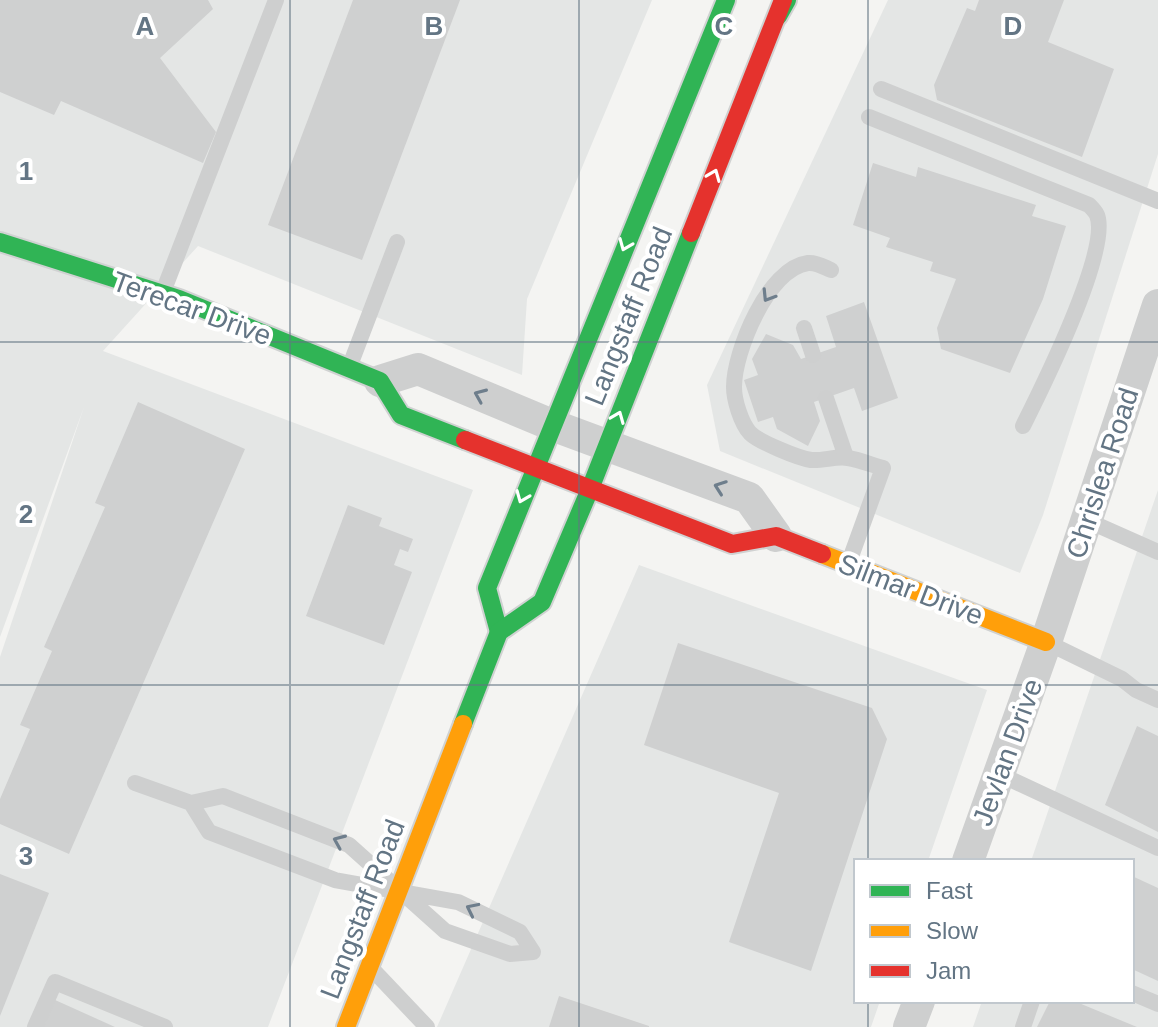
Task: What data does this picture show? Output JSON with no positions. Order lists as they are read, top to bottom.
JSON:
{
  "streets": {
    "main road": ["Terecar Drive", "Langstaff Road", "Silmar Drive"],
    "street": ["Chrislea Road", "Jevlan Drive"]
  },
  "crossings": [
    ["Chrislea Road", "Silmar Drive"],
    ["Chrislea Road", "Jevlan Drive"],
    ["Silmar Drive", "Jevlan Drive"]
  ],
  "legend": ["Fast", "Slow", "Jam"],
  "grid": {
    "columns": [
      "A",
      "B",
      "C",
      "D"
    ],
    "rows": ["1", "2", "3"]
  }
}
